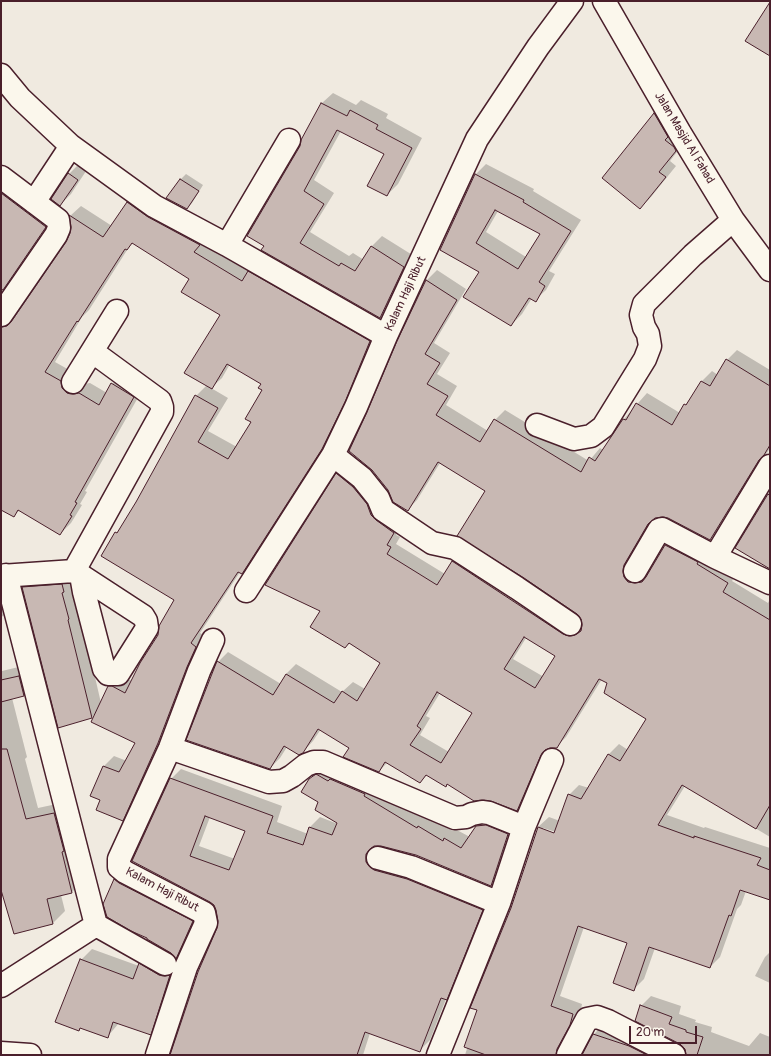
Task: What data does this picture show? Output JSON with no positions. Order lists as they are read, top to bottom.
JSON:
{
  "streets": {
    "street": ["Jalan Masjid Al Fahad", "Kalam Haji Ribut"]
  },
  "scale_bar": "20 m"
}
